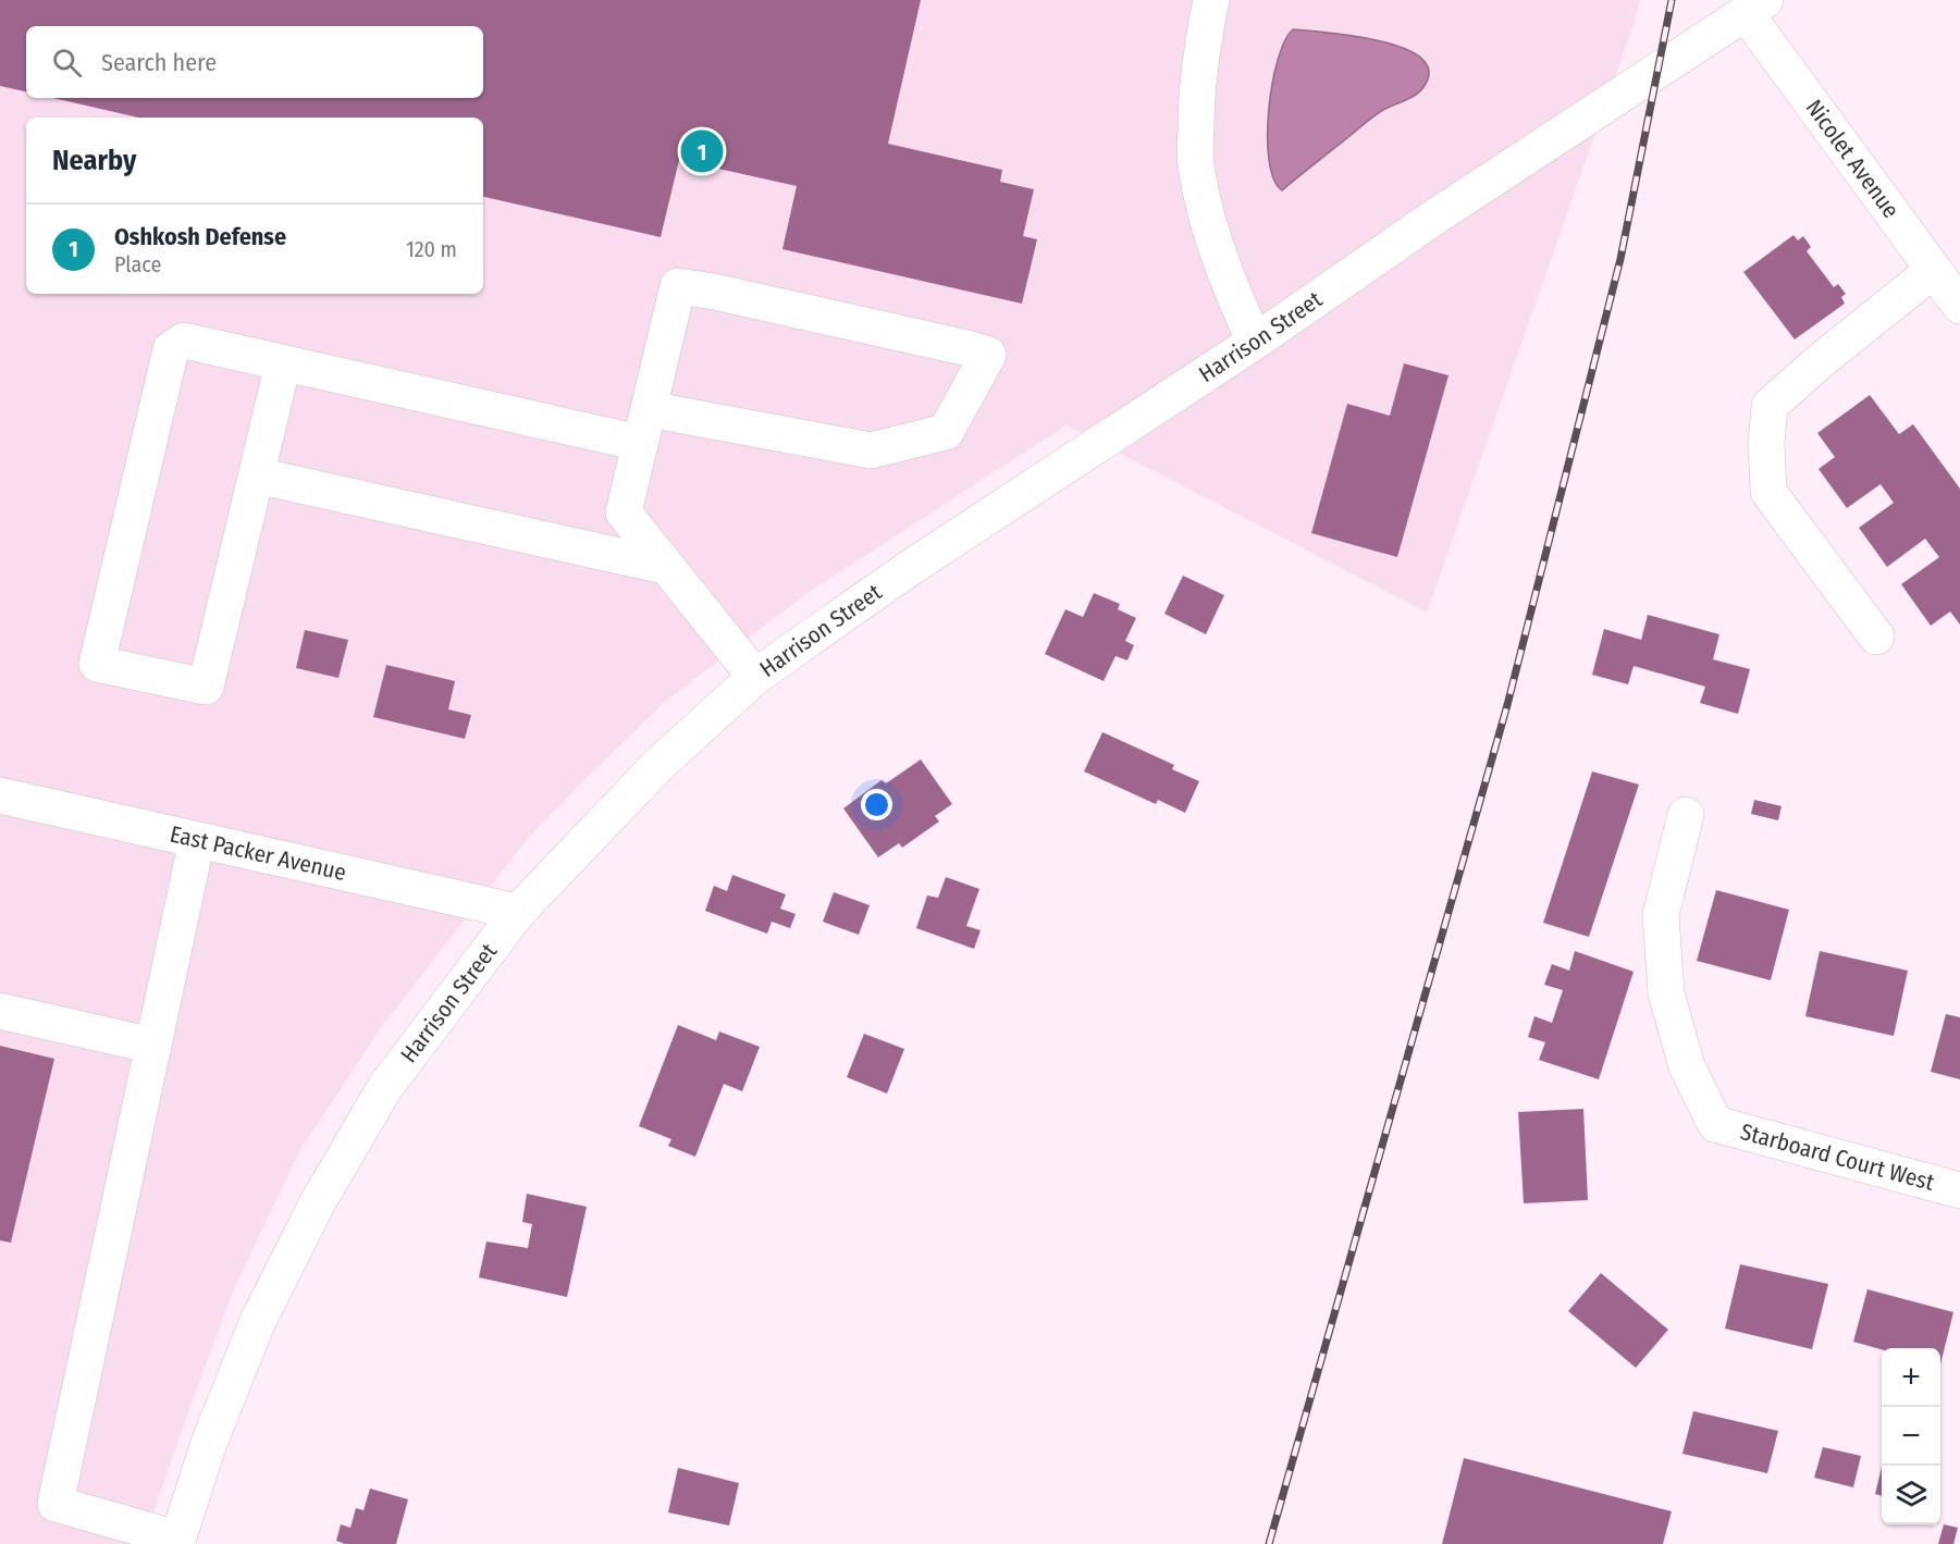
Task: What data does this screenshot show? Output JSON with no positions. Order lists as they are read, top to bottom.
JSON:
{
  "streets": {
    "street": [
      "Nicolet Avenue",
      "Harrison Street",
      "East Packer Avenue",
      "Starboard Court West"
    ]
  },
  "crossings": [
    ["Nicolet Avenue", "Harrison Street"],
    ["Harrison Street", "East Packer Avenue"]
  ],
  "page": {
    "search": "Search here",
    "heading": "Nearby",
    "pins": "1",
    "list": [
      {
        "mark": "1",
        "name": "Oshkosh Defense",
        "note": "Place",
        "value": "120 m"
      }
    ],
    "map_buttons": ["+", "−"]
  }
}
